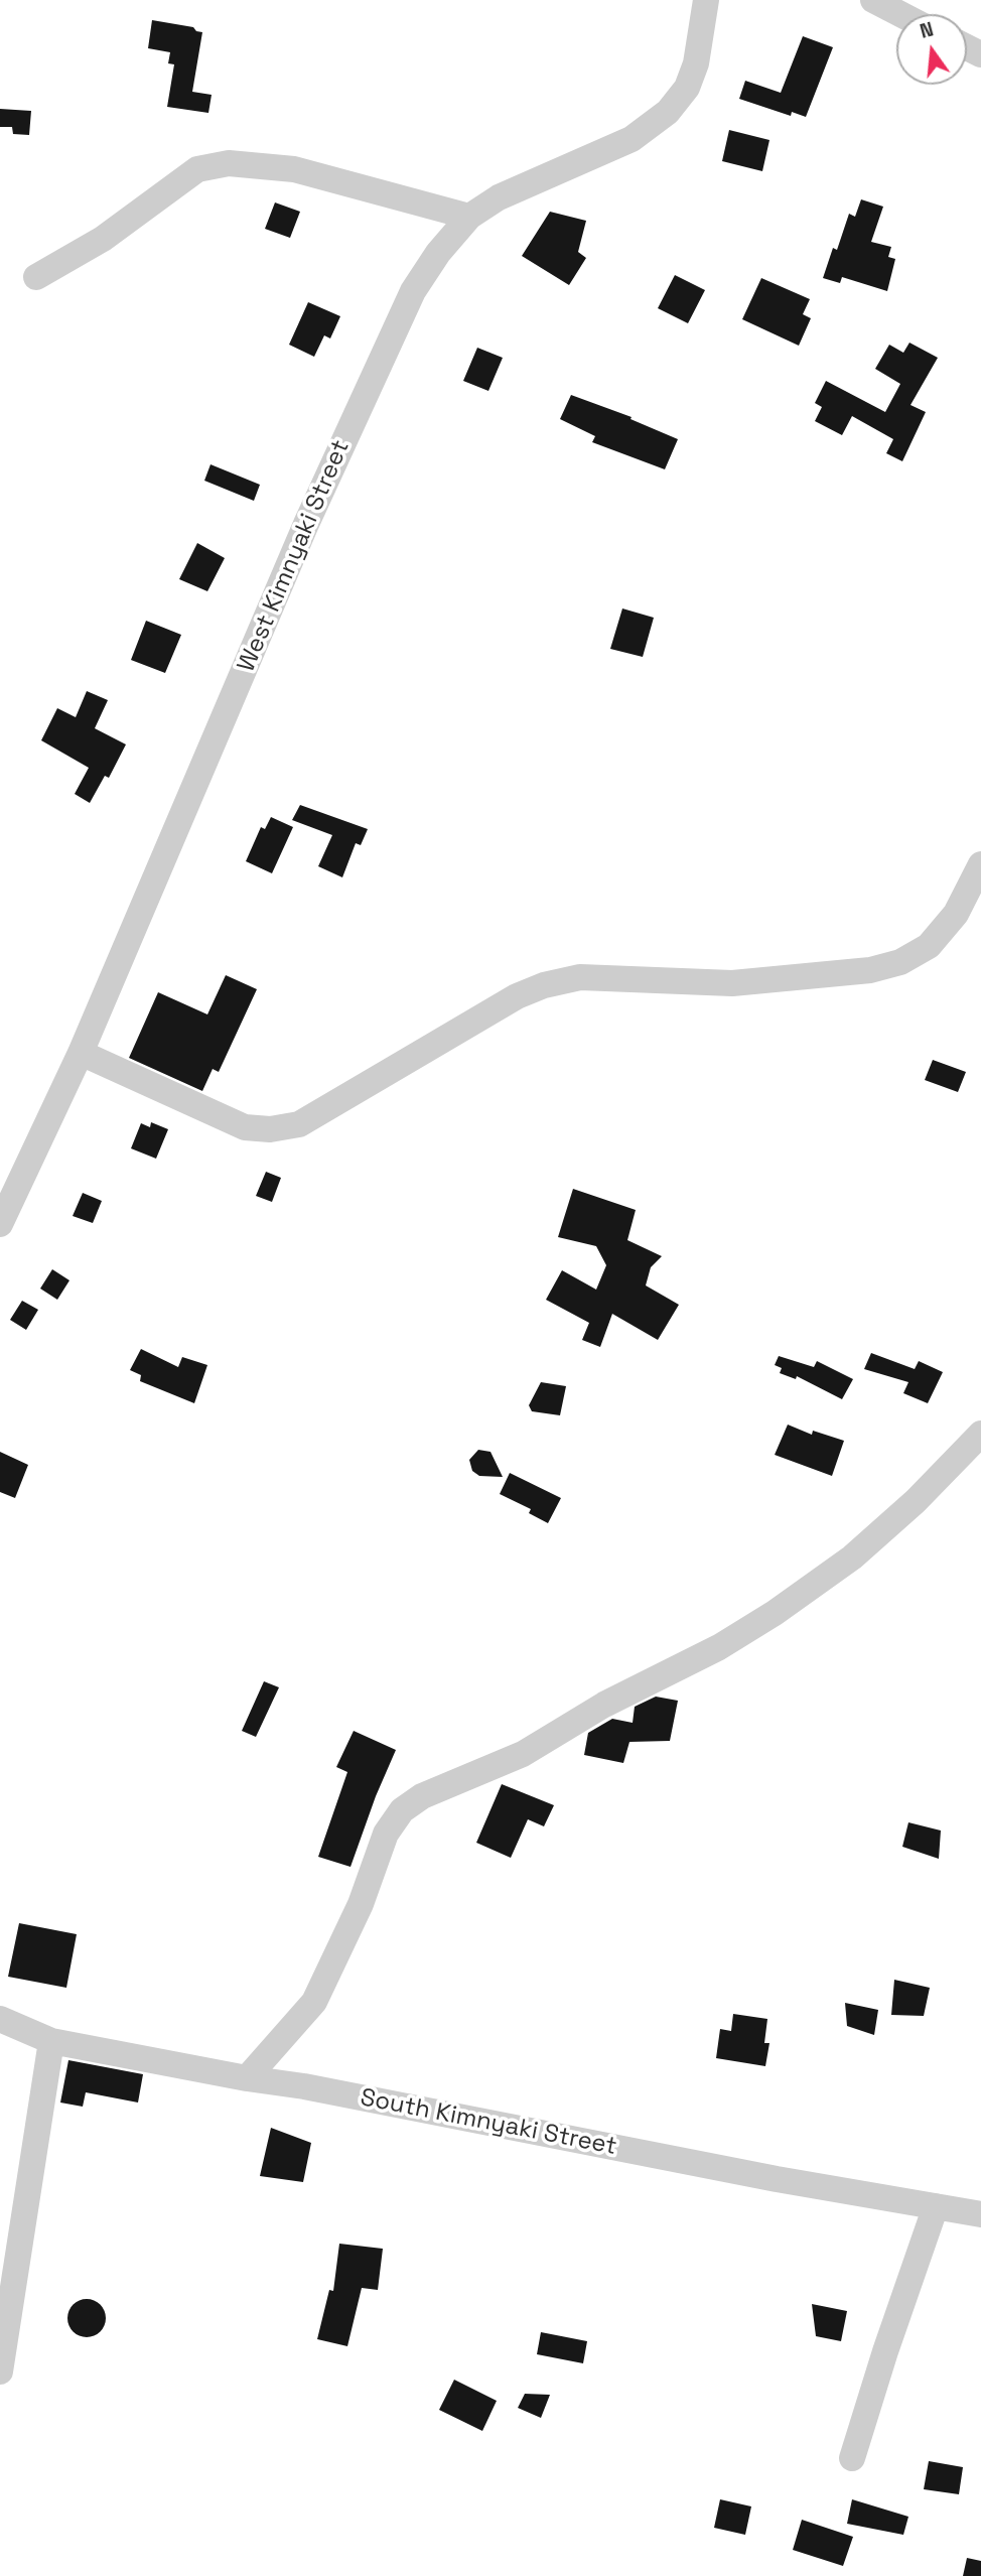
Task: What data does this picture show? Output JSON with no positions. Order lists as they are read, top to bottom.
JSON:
{
  "streets": {
    "street": ["West Kimnyaki Street", "South Kimnyaki Street"]
  },
  "north": "top"
}
